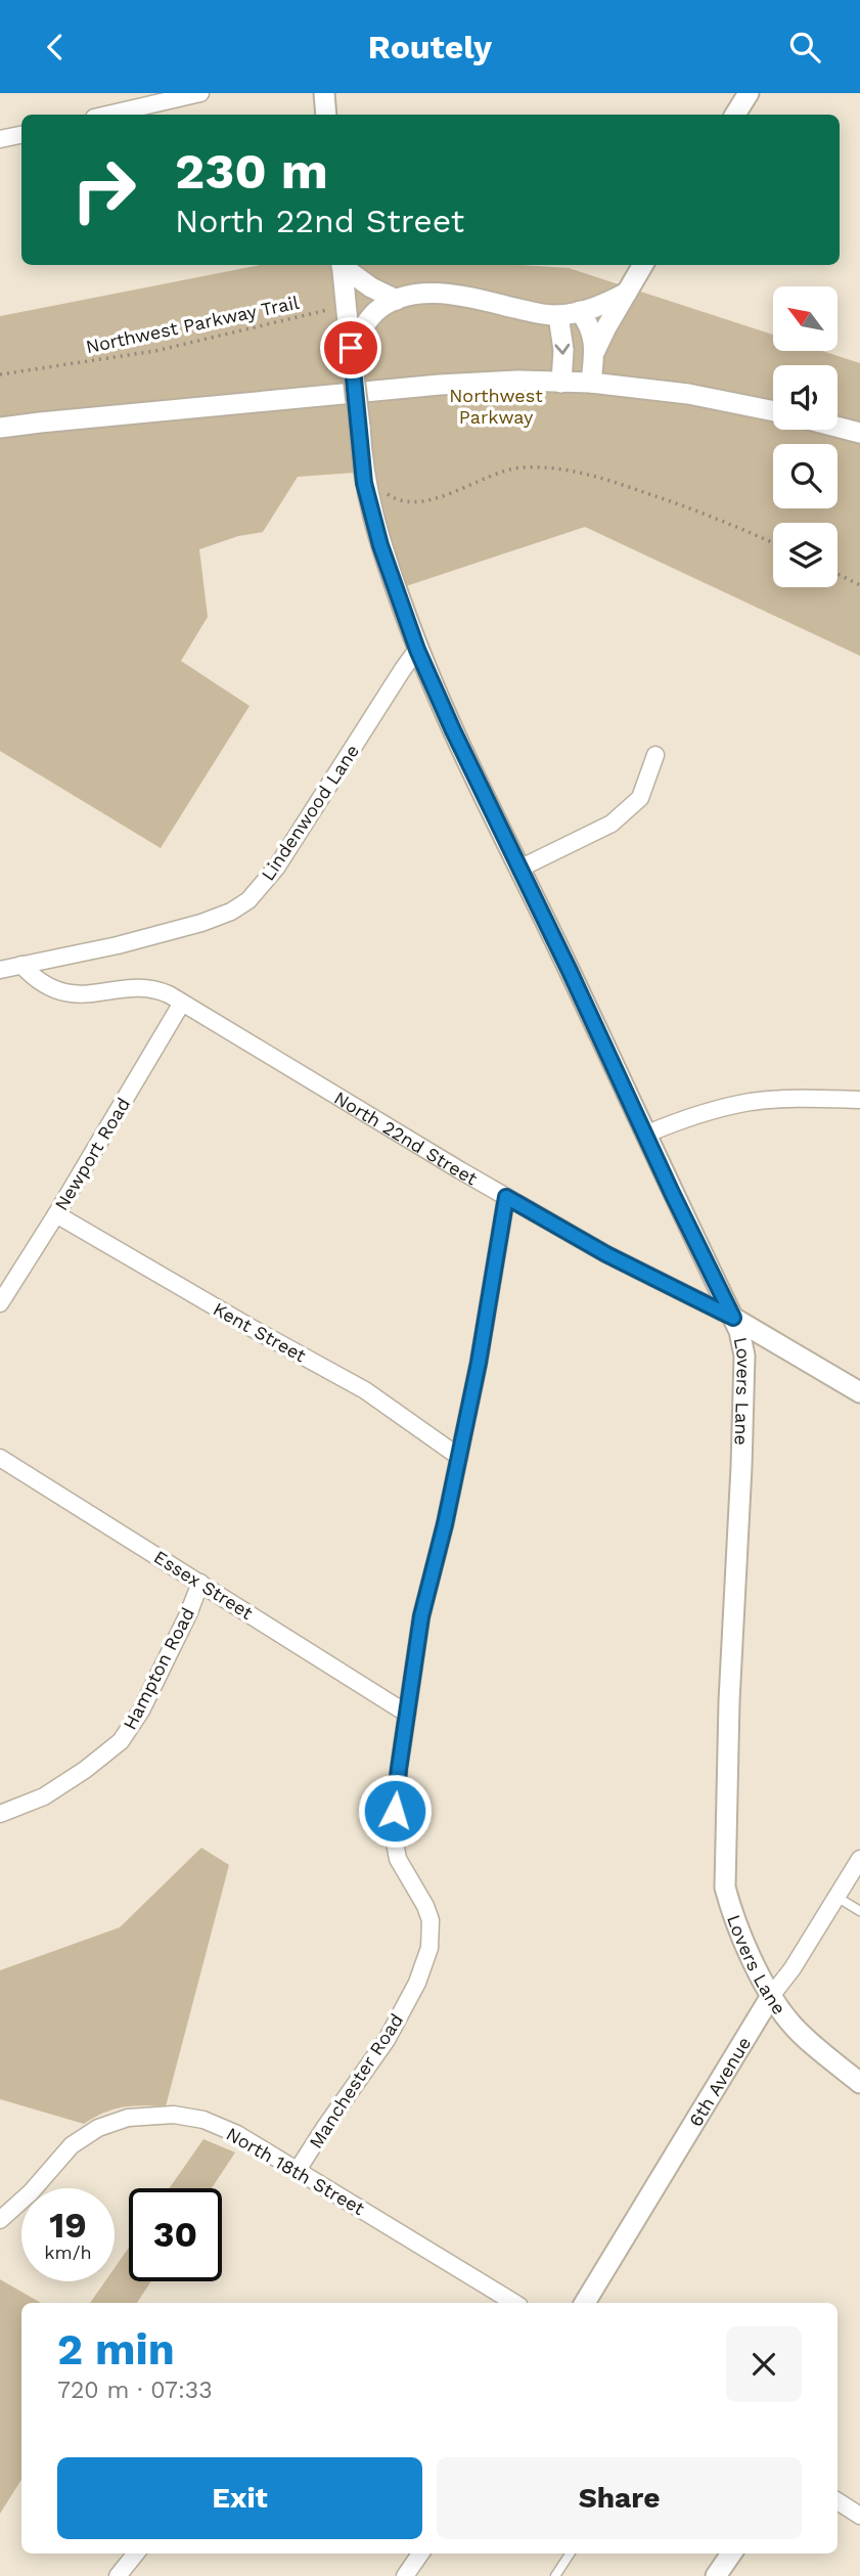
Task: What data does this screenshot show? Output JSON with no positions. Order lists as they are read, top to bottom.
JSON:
{
  "streets": {
    "street": [
      "Lindenwood Lane",
      "North 22nd Street",
      "Newport Road",
      "Kent Street",
      "Lovers Lane",
      "Essex Street",
      "Hampton Road",
      "Manchester Road",
      "6th Avenue",
      "North 18th Street"
    ],
    "path": ["Northwest Parkway Trail"]
  },
  "crossings": [
    ["Northwest Parkway Trail", "Lovers Lane"],
    ["Lindenwood Lane", "North 22nd Street"],
    ["Lindenwood Lane", "Lovers Lane"],
    ["North 22nd Street", "Newport Road"],
    ["North 22nd Street", "Lovers Lane"],
    ["North 22nd Street", "Manchester Road"],
    ["Newport Road", "Kent Street"],
    ["Kent Street", "Manchester Road"],
    ["Lovers Lane", "6th Avenue"],
    ["Essex Street", "Hampton Road"],
    ["Essex Street", "Manchester Road"],
    ["Manchester Road", "North 18th Street"]
  ],
  "parks": ["Northwest Parkway"],
  "north": "top left",
  "page": {
    "header": "Routely",
    "turn": ["230 m", "North 22nd Street"],
    "speed": "19 km/h",
    "limit": "30",
    "heading": ["2 min", "720 m · 07:33"],
    "buttons": ["Exit", "Share"]
  }
}
